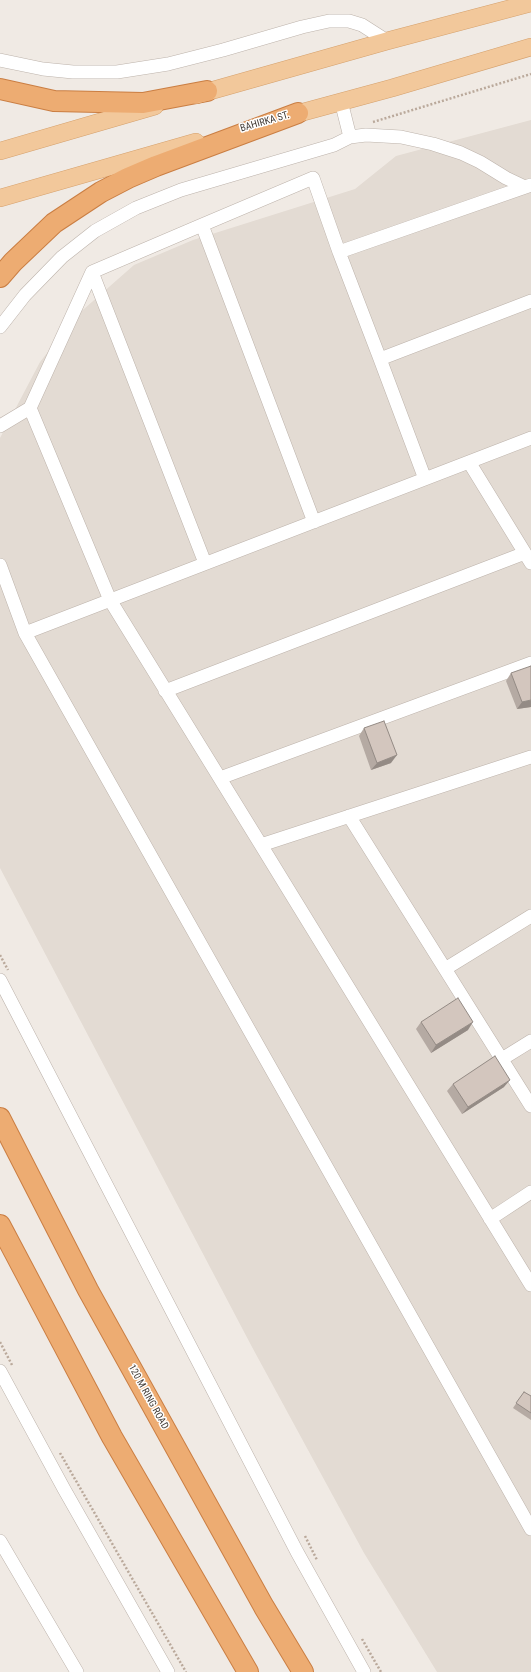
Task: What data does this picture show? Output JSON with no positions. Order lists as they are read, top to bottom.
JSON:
{
  "streets": {
    "highway": ["120 M RING ROAD"],
    "main road": ["BAHIRKA ST."]
  }
}
